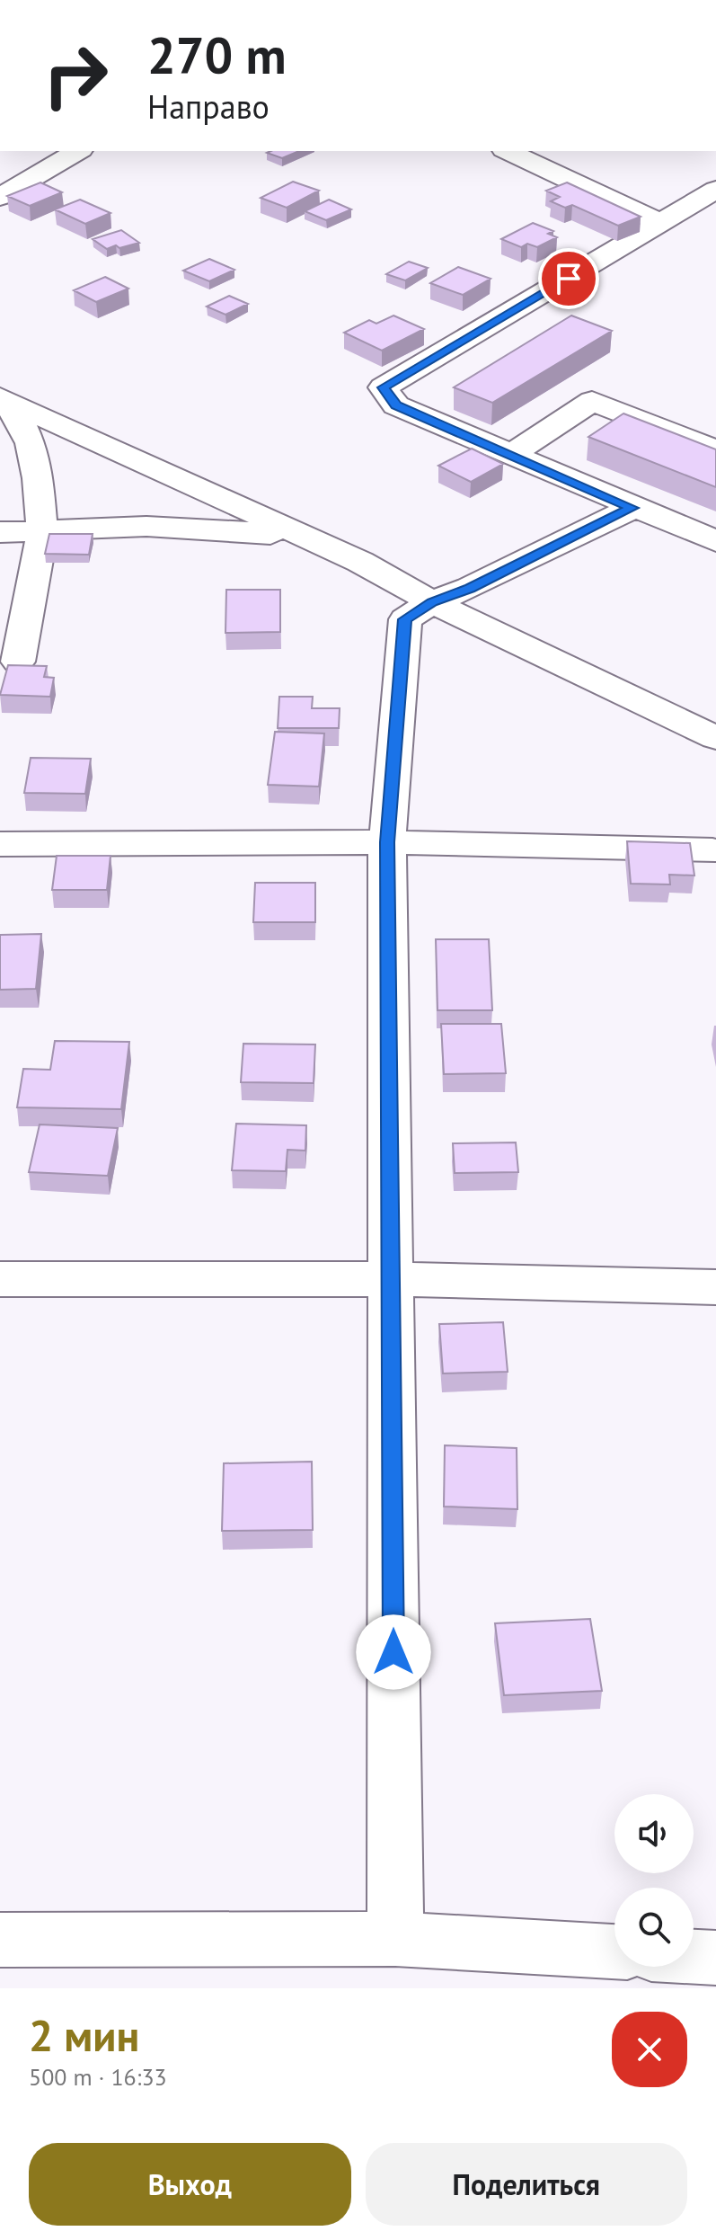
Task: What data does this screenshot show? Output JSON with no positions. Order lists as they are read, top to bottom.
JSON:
{
  "page": {
    "turn": ["270 m", "Направо"],
    "heading": ["2 мин", "500 m · 16:33"],
    "buttons": ["Выход", "Поделиться"]
  }
}
